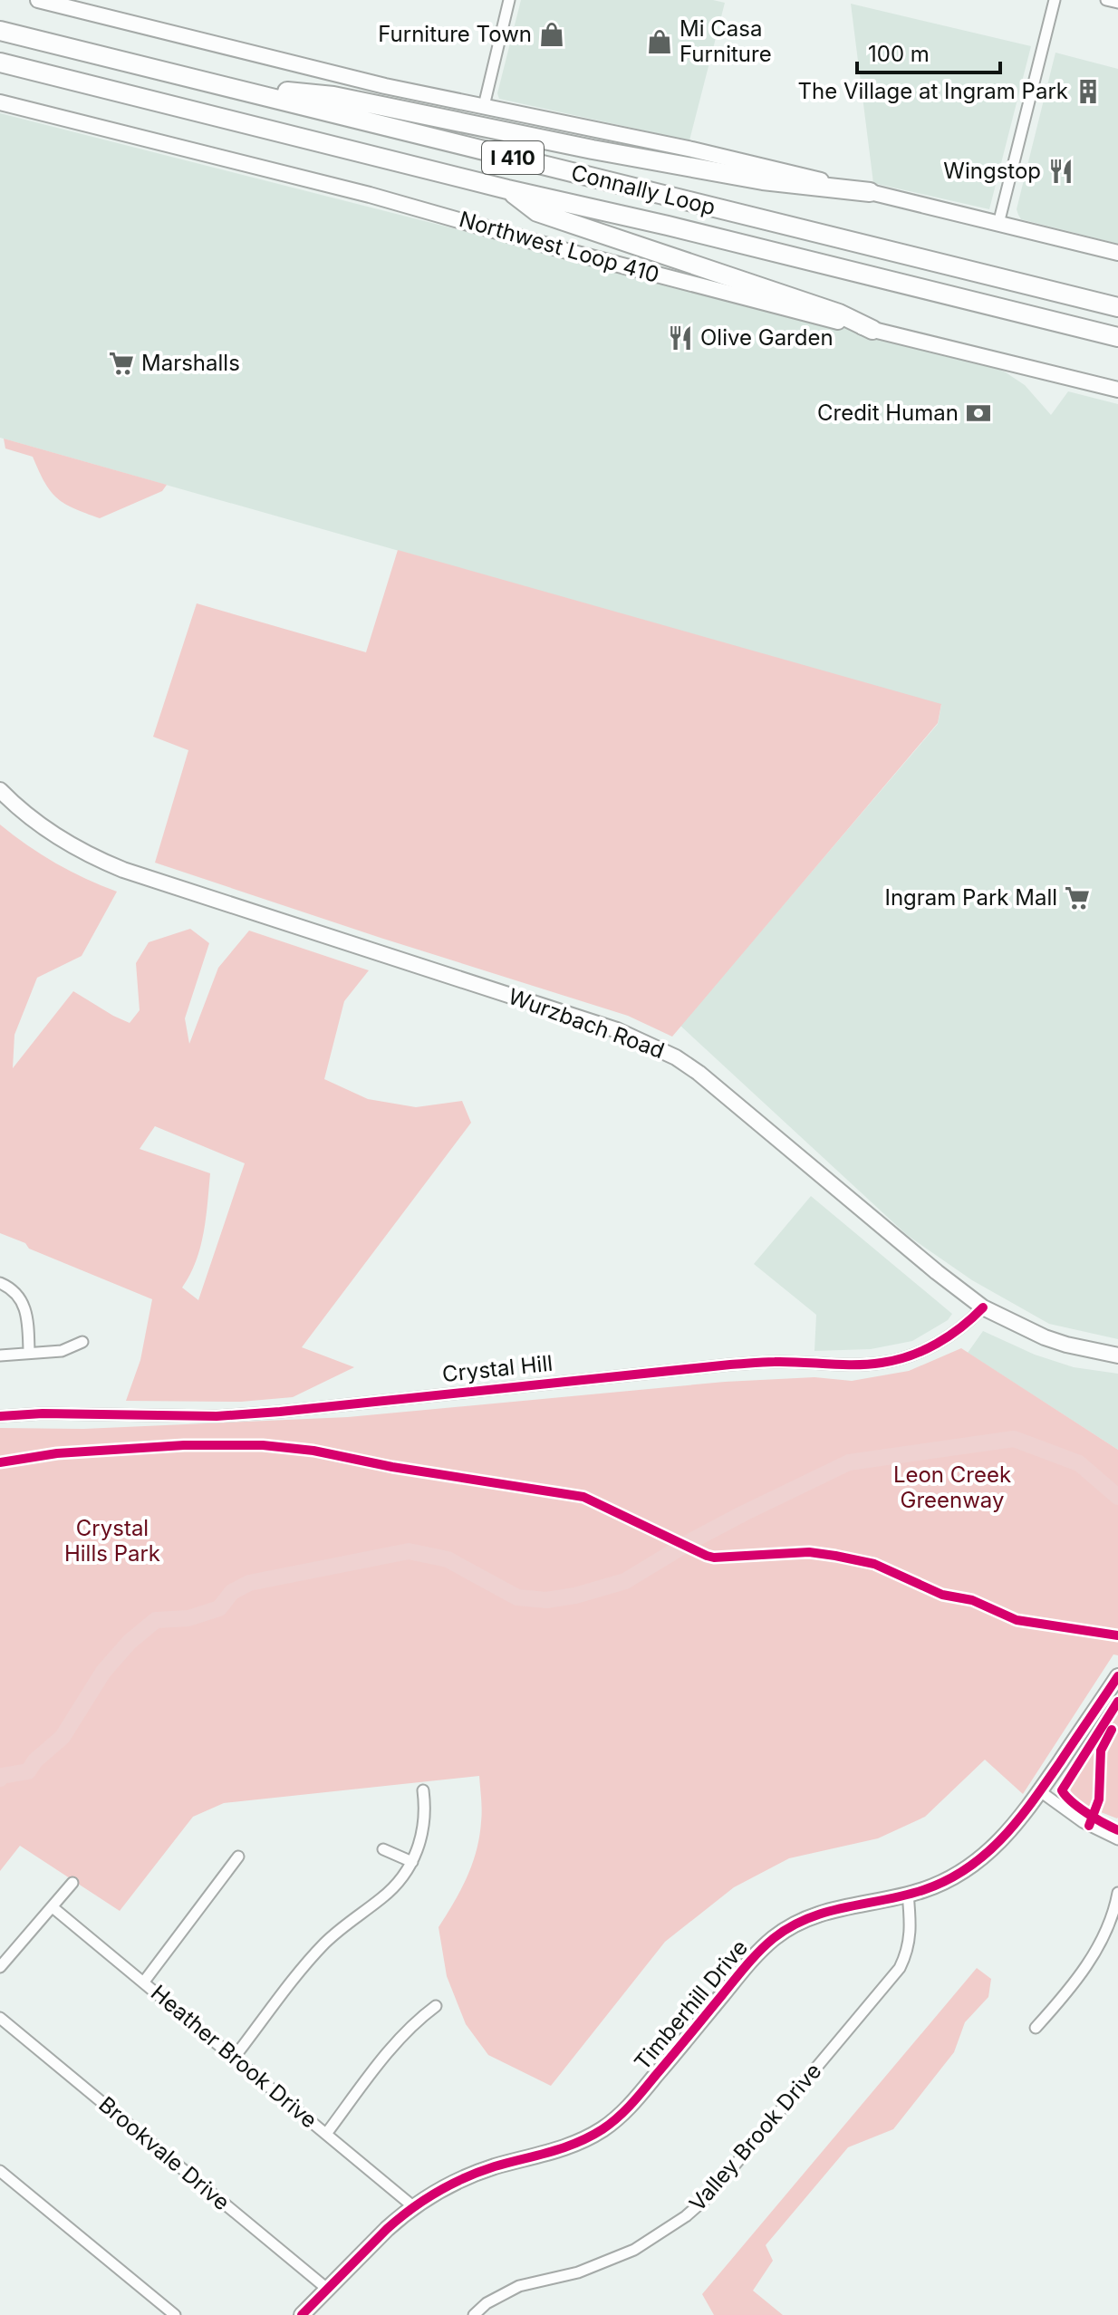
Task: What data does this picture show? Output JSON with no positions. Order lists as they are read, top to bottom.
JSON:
{
  "streets": {
    "highway": ["I 410", "Connally Loop"],
    "main road": ["Northwest Loop 410", "Wurzbach Road", "Timberhill Drive"],
    "street": [
      "Crystal Hill",
      "Heather Brook Drive",
      "Valley Brook Drive",
      "Brookvale Drive"
    ]
  },
  "crossings": [
    ["Wurzbach Road", "Crystal Hill"],
    ["Timberhill Drive", "Heather Brook Drive"],
    ["Timberhill Drive", "Valley Brook Drive"],
    ["Timberhill Drive", "Brookvale Drive"]
  ],
  "parks": ["Leon Creek Greenway", "Crystal Hills Park"],
  "places": {
    "shop": ["Furniture Town", "Mi Casa Furniture"],
    "building": ["The Village at Ingram Park"],
    "restaurant": ["Wingstop", "Olive Garden"],
    "supermarket": ["Marshalls", "Ingram Park Mall"],
    "bank": ["Credit Human"]
  },
  "scale_bar": "100 m"
}
